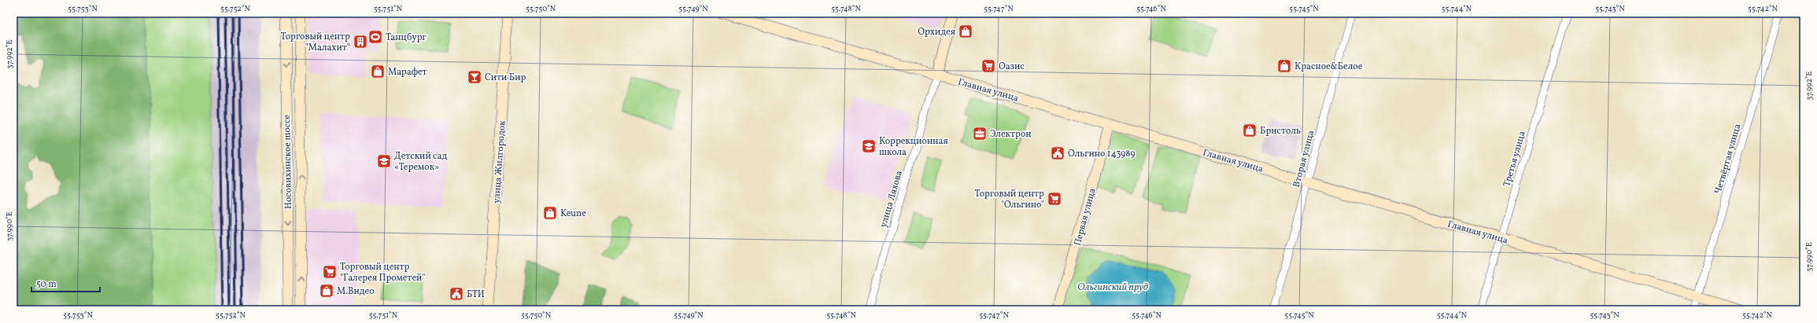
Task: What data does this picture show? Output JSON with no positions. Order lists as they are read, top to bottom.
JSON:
{
  "streets": {
    "street": [
      "Главная улица",
      "Вторая улица",
      "Третья улица",
      "Четвёртая улица",
      "Носовихинское шоссе",
      "улица Жилгородок",
      "улица Ляхова",
      "Первая улица"
    ]
  },
  "crossings": [
    ["Главная улица", "Вторая улица"],
    ["Главная улица", "Третья улица"],
    ["Главная улица", "Четвёртая улица"],
    ["Главная улица", "улица Ляхова"],
    ["Главная улица", "Первая улица"]
  ],
  "water": ["Ольгинский пруд"],
  "places": {
    "shop": [
      "Орхидея",
      "Красное&Белое",
      "Марафет",
      "Бристоль",
      "Keune",
      "М.Видео"
    ],
    "sports": ["Танцбург"],
    "building": ["Торговый центр \"Малахит\""],
    "supermarket": ["Оазис", "Торговый центр \"Ольгино\"", "Торговый центр \"Галерея Прометей\""],
    "bar": ["Сити Бир"],
    "office": ["Электрон"],
    "school or university": ["Коррекционная школа", "Детский сад «Теремок»"],
    "public building": ["Ольгино 143989", "БТИ"]
  },
  "scale_bar": "50 m",
  "coordinates": [
    "55.753°N",
    "55.752°N",
    "55.751°N",
    "55.750°N",
    "55.749°N",
    "55.748°N",
    "55.747°N",
    "55.746°N",
    "55.745°N",
    "55.744°N",
    "55.743°N",
    "55.742°N",
    "37.992°E",
    "37.990°E"
  ]
}
